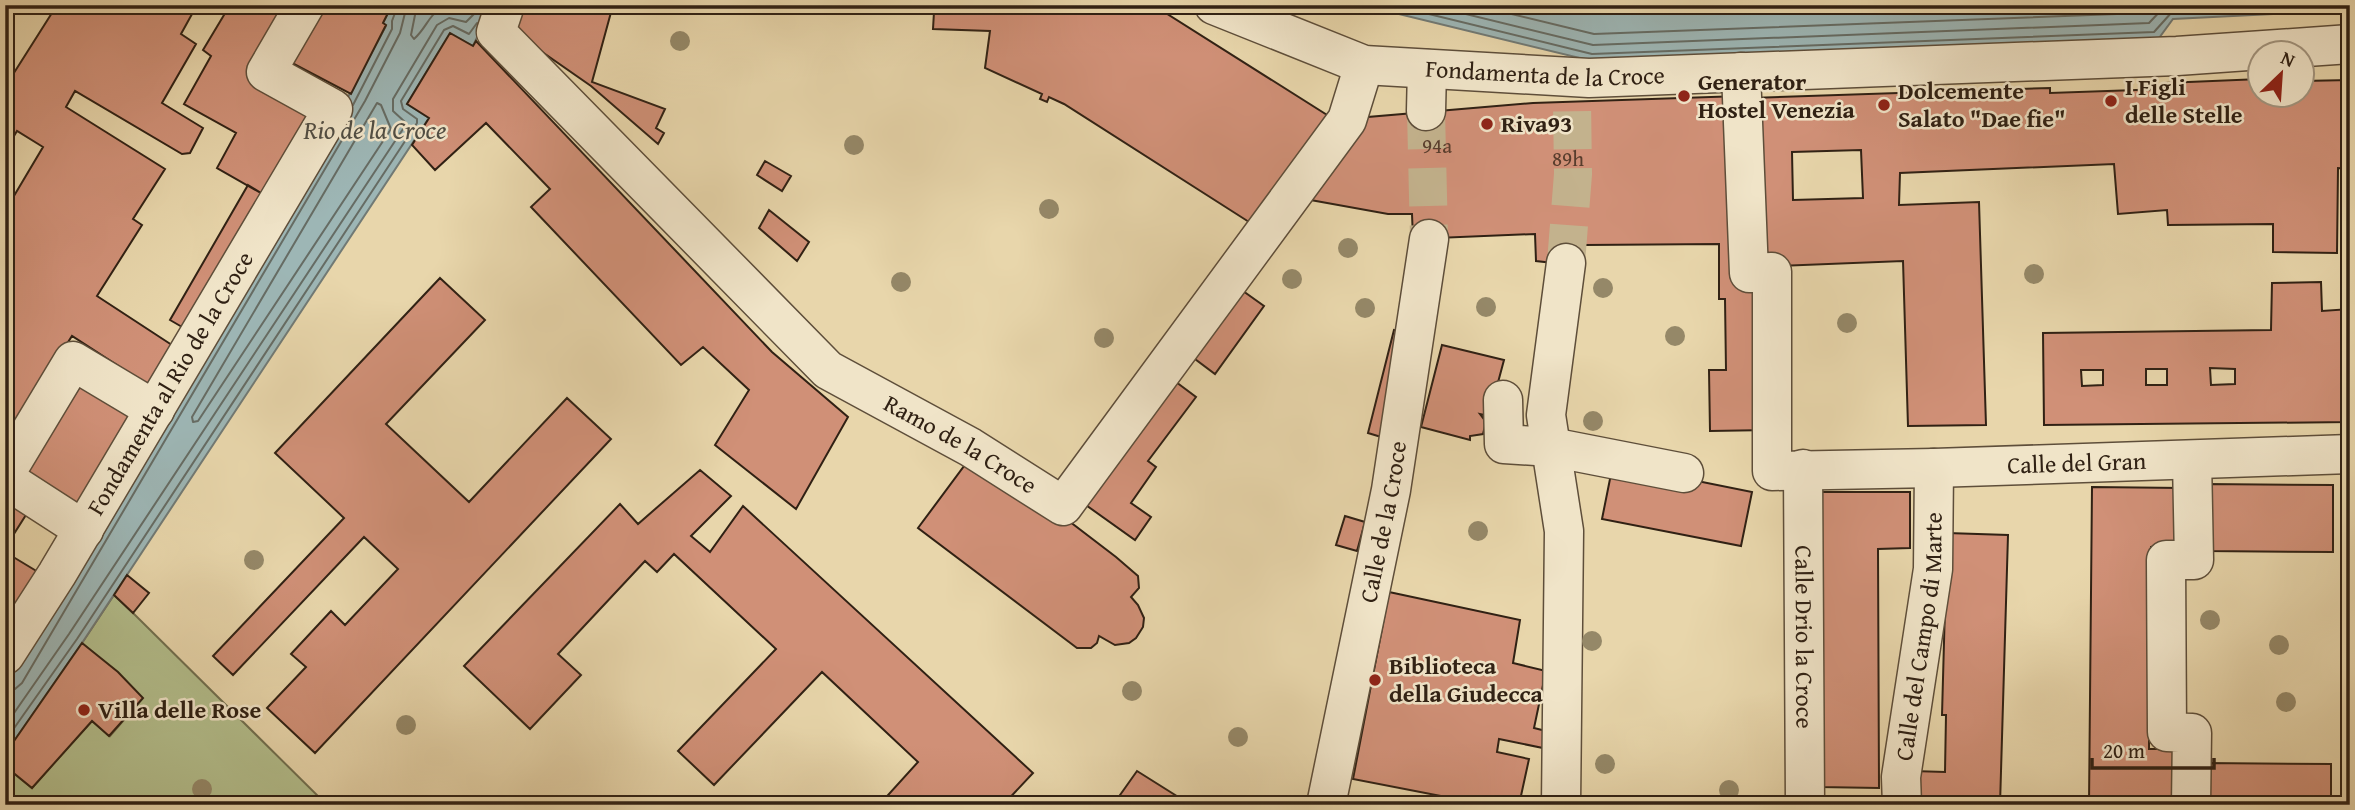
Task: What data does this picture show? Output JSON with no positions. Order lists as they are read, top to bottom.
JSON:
{
  "streets": {
    "street": [
      "Fondamenta de la Croce",
      "Fondamenta al Rio de la Croce",
      "Ramo de la Croce",
      "Calle del Gran",
      "Calle de la Croce",
      "Calle Drio la Croce",
      "Calle del Campo di Marte"
    ]
  },
  "crossings": [
    ["Fondamenta de la Croce", "Ramo de la Croce"],
    ["Fondamenta de la Croce", "Calle del Gran"],
    ["Calle del Gran", "Calle Drio la Croce"],
    ["Calle del Gran", "Calle del Campo di Marte"]
  ],
  "water": ["Rio de la Croce"],
  "places": [
    "Generator Hostel Venezia",
    "I Figli delle Stelle",
    "Dolcemente Salato \"Dae fie\"",
    "Riva93",
    "Biblioteca della Giudecca",
    "Villa delle Rose"
  ],
  "house_numbers": ["94a", "89h"],
  "scale_bar": "20 m",
  "north": "top right"
}
